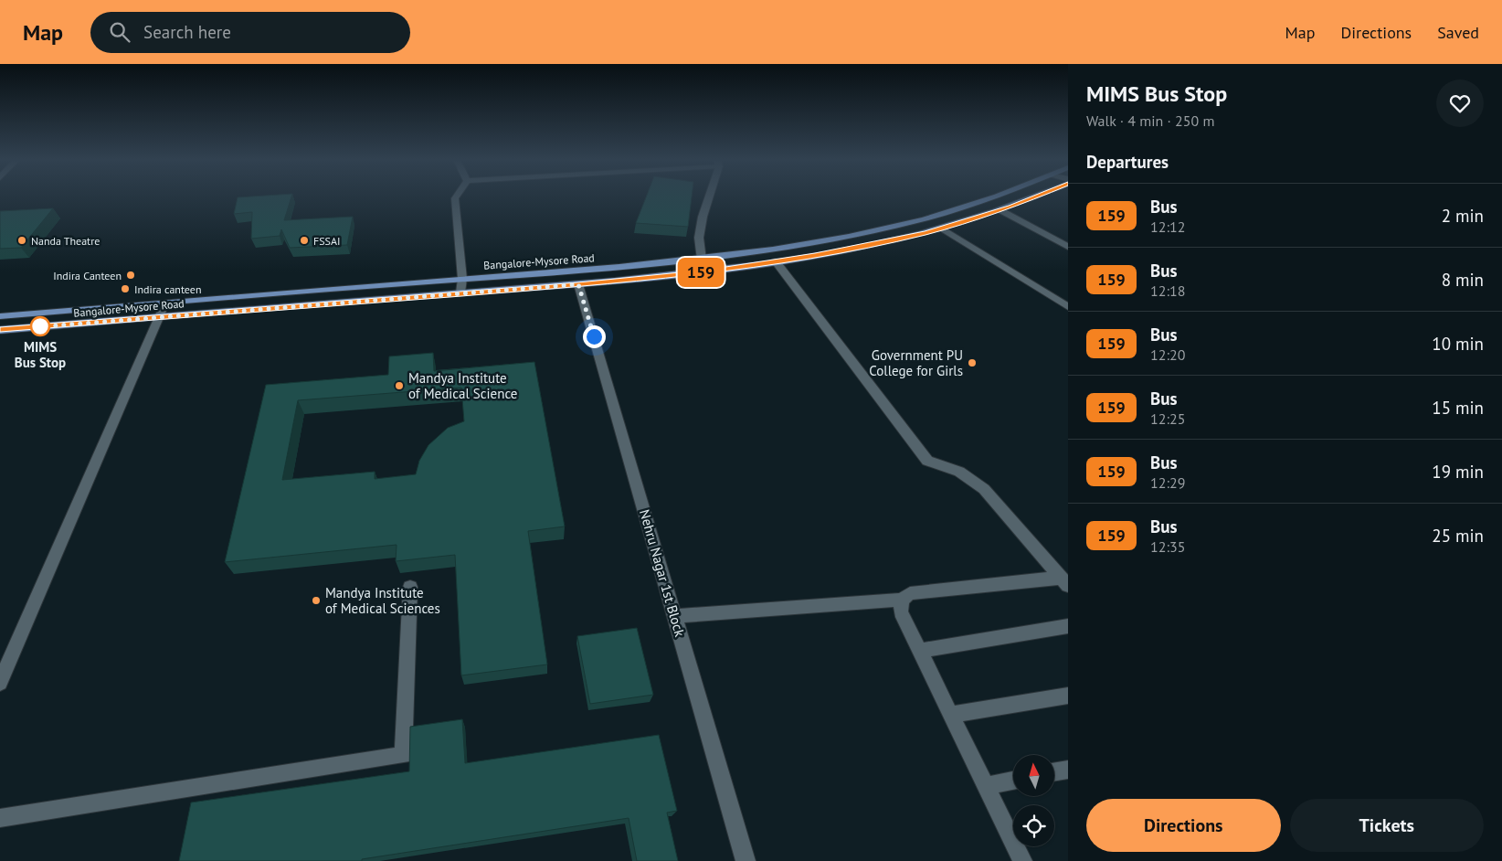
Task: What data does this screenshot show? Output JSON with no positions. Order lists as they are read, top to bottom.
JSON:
{
  "streets": {
    "main road": ["Bangalore-Mysore Road"],
    "street": ["Nehru Nagar 1st Block"]
  },
  "crossings": [
    ["Bangalore-Mysore Road", "Nehru Nagar 1st Block"]
  ],
  "places": [
    "Nanda Theatre",
    "FSSAI",
    "Indira Canteen",
    "Indira canteen",
    "MIMS Bus Stop",
    "Government PU College for Girls",
    "Mandya Institute of Medical Science",
    "Mandya Institute of Medical Sciences"
  ],
  "lines": ["bus line 159"],
  "north": "top",
  "page": {
    "header": "Map",
    "search": "Search here",
    "nav": ["Map", "Directions", "Saved"],
    "on_map": "159",
    "heading": [
      ["MIMS Bus Stop", "Walk · 4 min · 250 m"],
      "Departures"
    ],
    "list": [
      {
        "mark": "159",
        "name": "Bus",
        "note": "12:12",
        "value": "2 min"
      },
      {
        "mark": "159",
        "name": "Bus",
        "note": "12:18",
        "value": "8 min"
      },
      {
        "mark": "159",
        "name": "Bus",
        "note": "12:20",
        "value": "10 min"
      },
      {
        "mark": "159",
        "name": "Bus",
        "note": "12:25",
        "value": "15 min"
      },
      {
        "mark": "159",
        "name": "Bus",
        "note": "12:29",
        "value": "19 min"
      },
      {
        "mark": "159",
        "name": "Bus",
        "note": "12:35",
        "value": "25 min"
      }
    ],
    "buttons": ["Directions", "Tickets"]
  }
}
